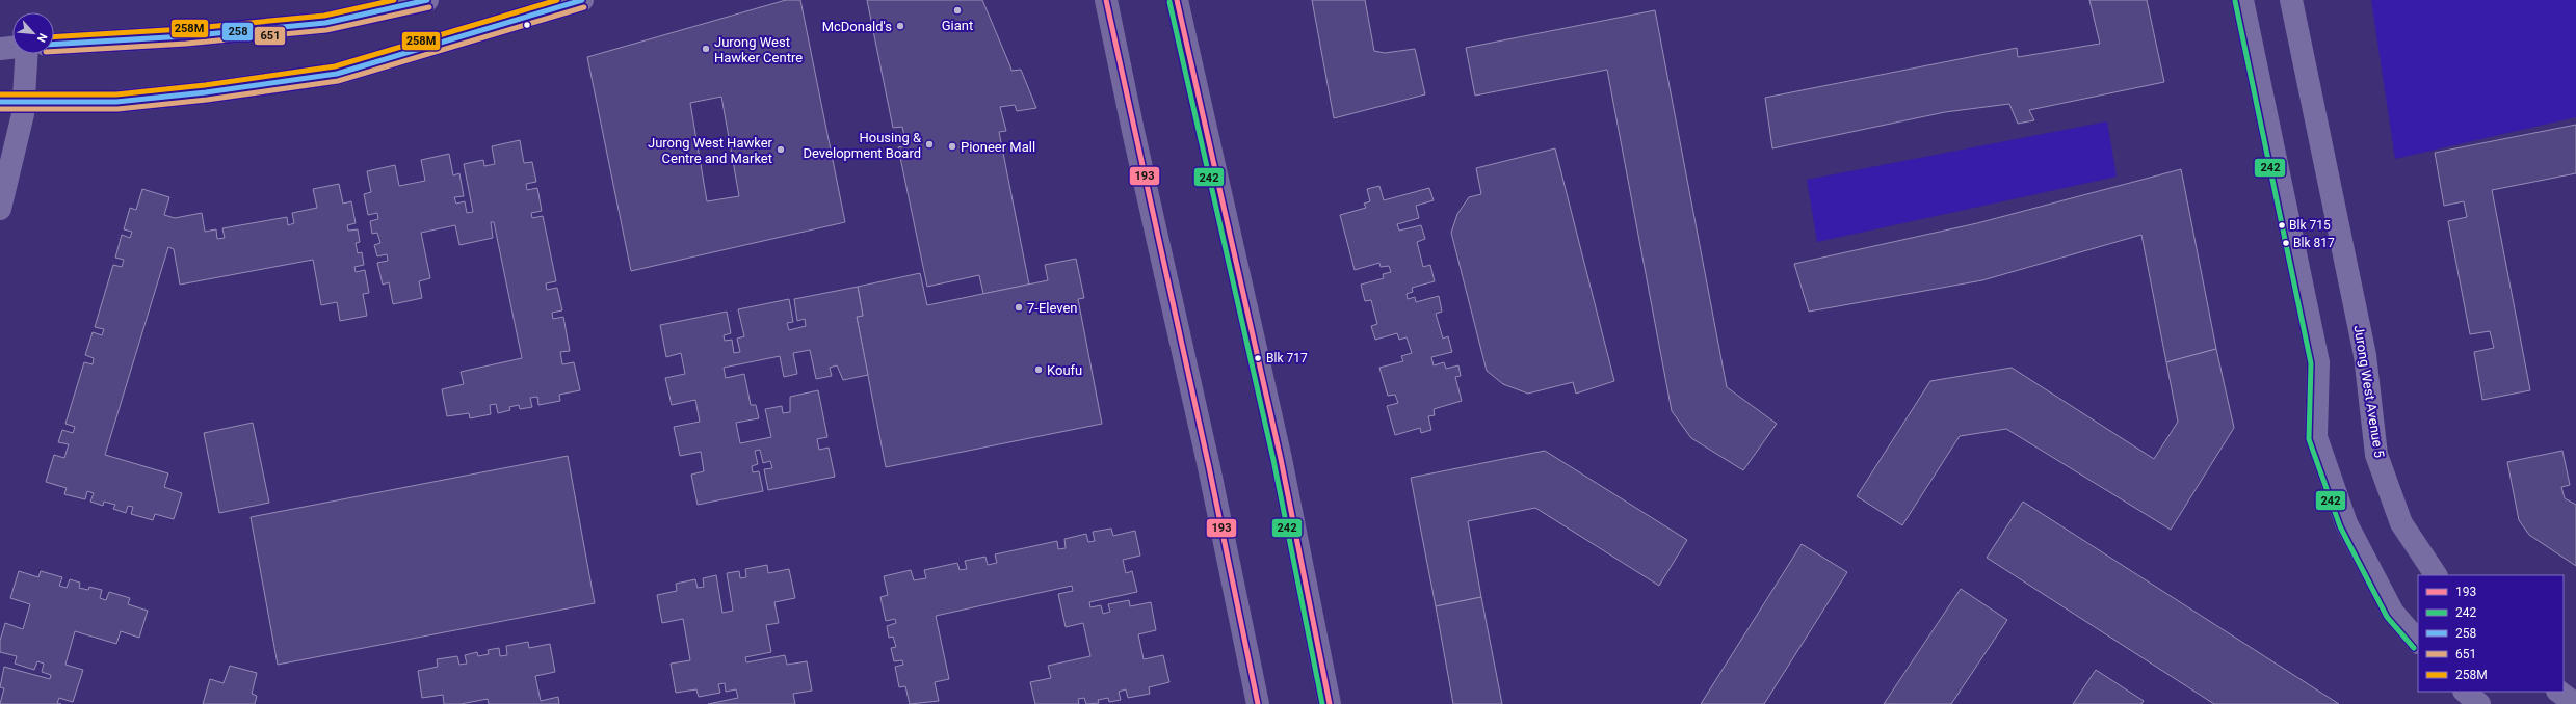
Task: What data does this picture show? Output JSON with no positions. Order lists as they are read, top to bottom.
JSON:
{
  "streets": {
    "street": ["Jurong West Avenue 5"]
  },
  "places": [
    "Giant",
    "McDonald's",
    "Jurong West Hawker Centre",
    "Housing & Development Board",
    "Pioneer Mall",
    "Jurong West Hawker Centre and Market",
    "Blk 715",
    "Blk 817",
    "7-Eleven",
    "Blk 717",
    "Koufu"
  ],
  "lines": [
    "transit line 193",
    "transit line 258",
    "transit line 258M",
    "transit line 242",
    "transit line 651"
  ],
  "legend": [
    "193",
    "242",
    "258",
    "651",
    "258M"
  ],
  "north": "bottom right"
}
